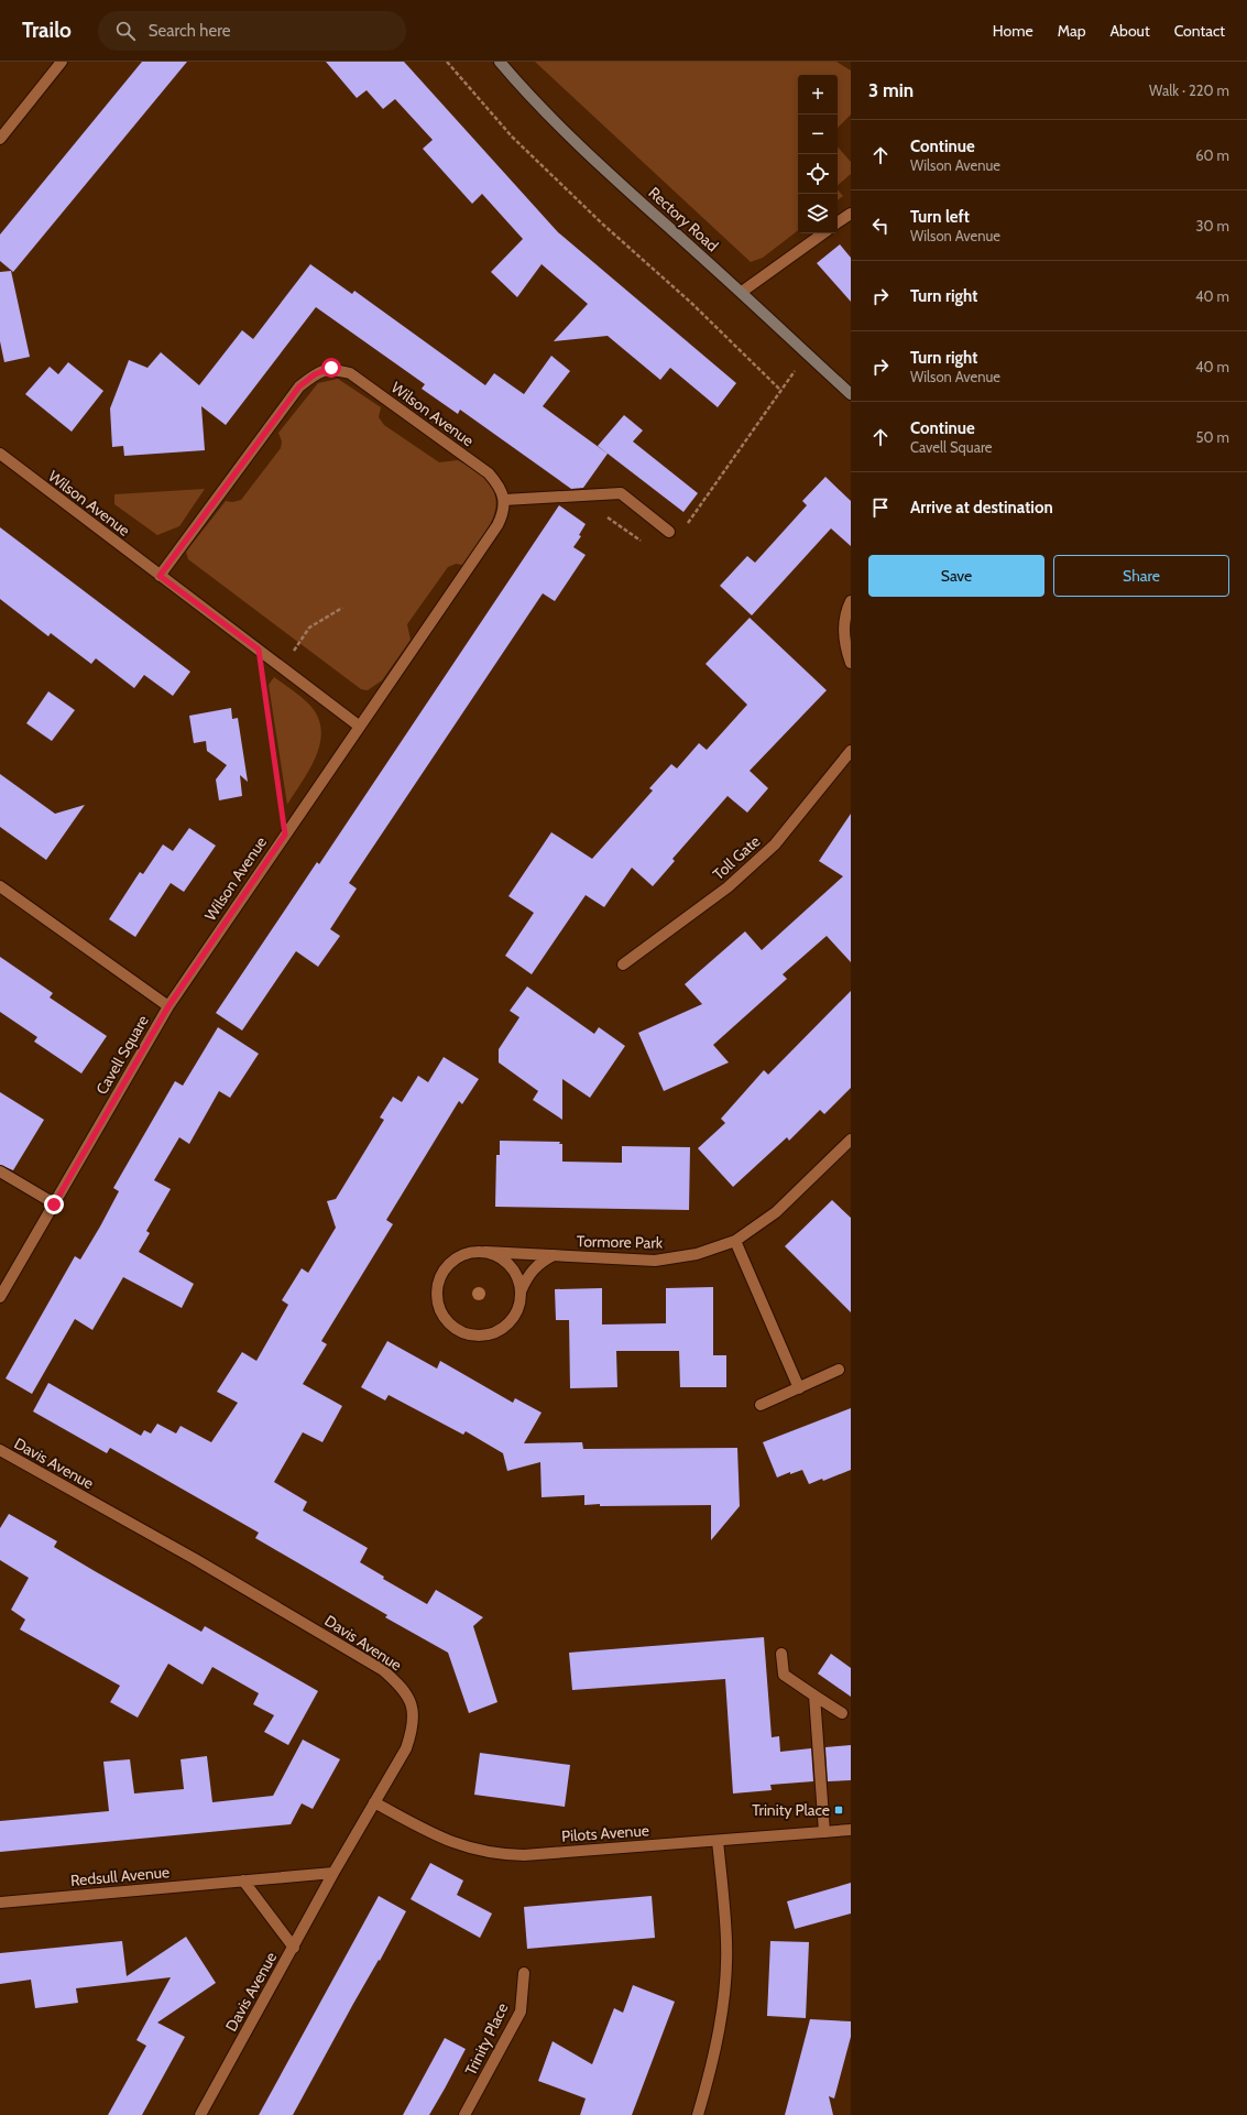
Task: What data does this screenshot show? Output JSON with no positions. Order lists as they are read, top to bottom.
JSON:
{
  "streets": {
    "street": [
      "Rectory Road",
      "Wilson Avenue",
      "Toll Gate",
      "Cavell Square",
      "Tormore Park",
      "Davis Avenue",
      "Pilots Avenue",
      "Redsull Avenue",
      "Trinity Place"
    ]
  },
  "crossings": [
    ["Wilson Avenue", "Cavell Square"],
    ["Davis Avenue", "Pilots Avenue"],
    ["Davis Avenue", "Redsull Avenue"]
  ],
  "places": {
    "transit": ["Trinity Place"]
  },
  "page": {
    "header": "Trailo",
    "search": "Search here",
    "nav": [
      "Home",
      "Map",
      "About",
      "Contact"
    ],
    "heading": ["3 min", "Walk · 220 m"],
    "map_buttons": ["+", "−"],
    "list": [
      ["Continue", "Wilson Avenue", "60 m"],
      ["Turn left", "Wilson Avenue", "30 m"],
      ["Turn right", "40 m"],
      ["Turn right", "Wilson Avenue", "40 m"],
      ["Continue", "Cavell Square", "50 m"],
      "Arrive at destination"
    ],
    "buttons": ["Save", "Share"]
  }
}
